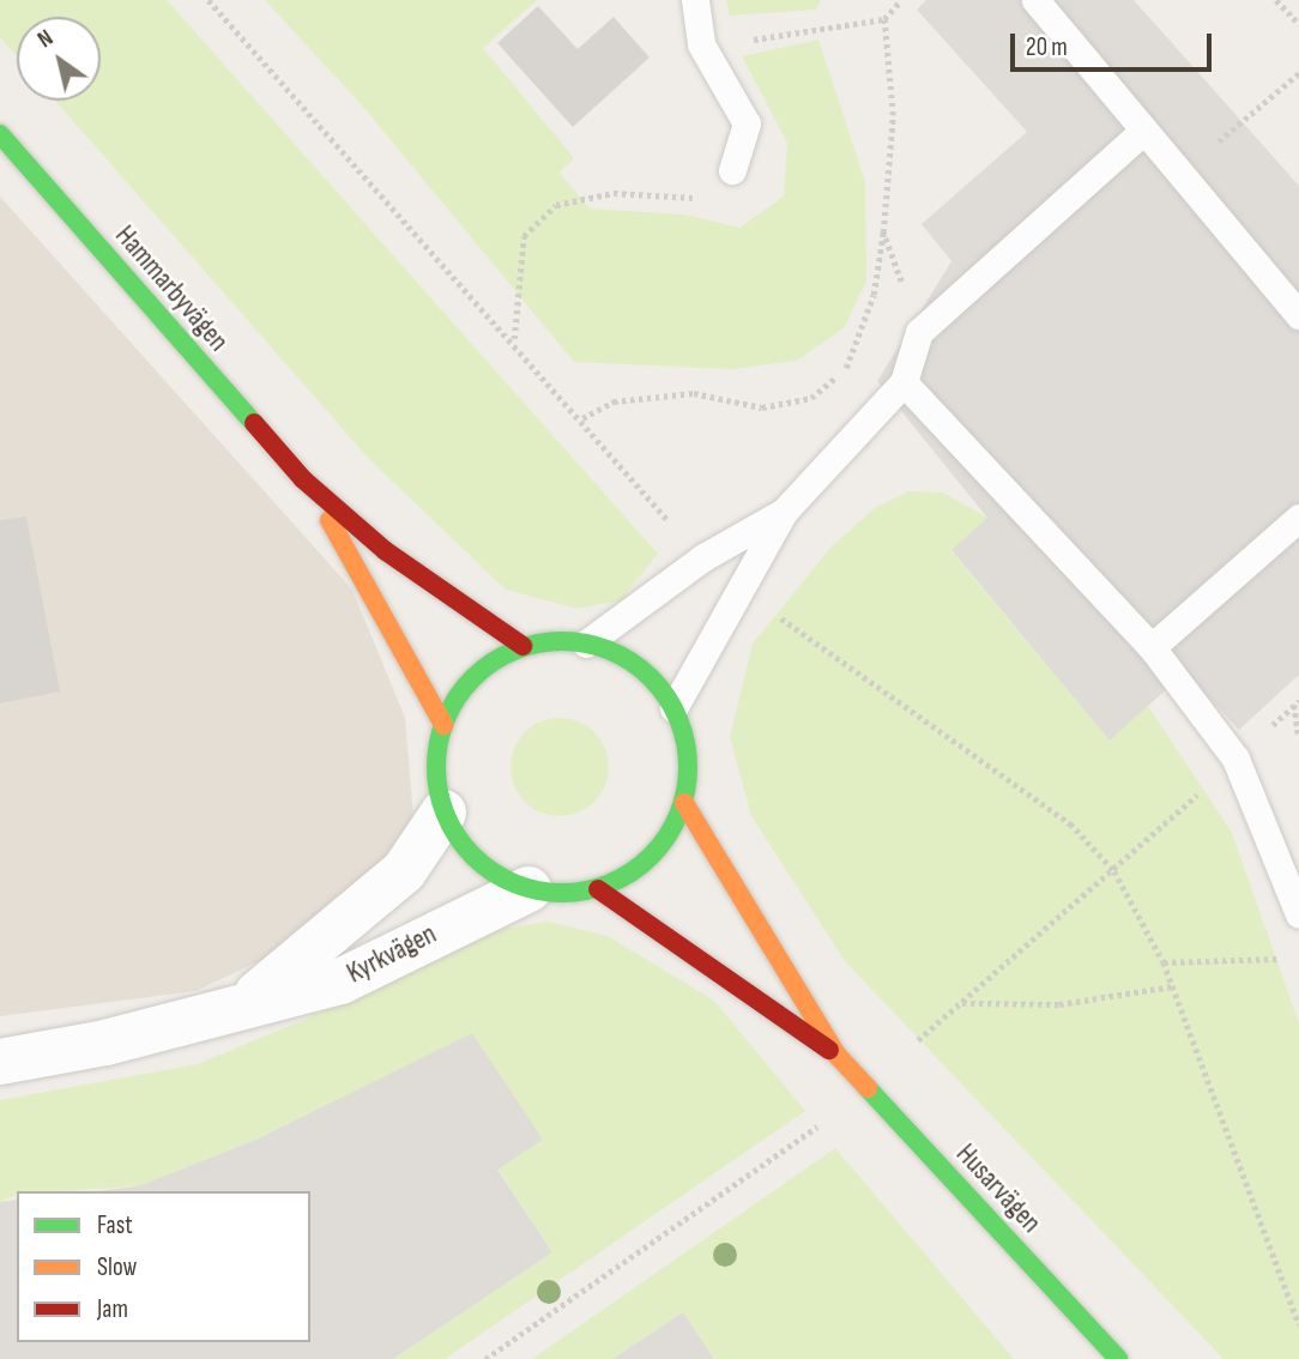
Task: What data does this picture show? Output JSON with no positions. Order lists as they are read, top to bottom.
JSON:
{
  "streets": {
    "street": ["Hammarbyvägen", "Kyrkvägen", "Husarvägen"]
  },
  "crossings": [
    ["Hammarbyvägen", "Kyrkvägen"],
    ["Hammarbyvägen", "Husarvägen"],
    ["Kyrkvägen", "Husarvägen"]
  ],
  "legend": ["Fast", "Slow", "Jam"],
  "scale_bar": "20 m",
  "north": "top left"
}
